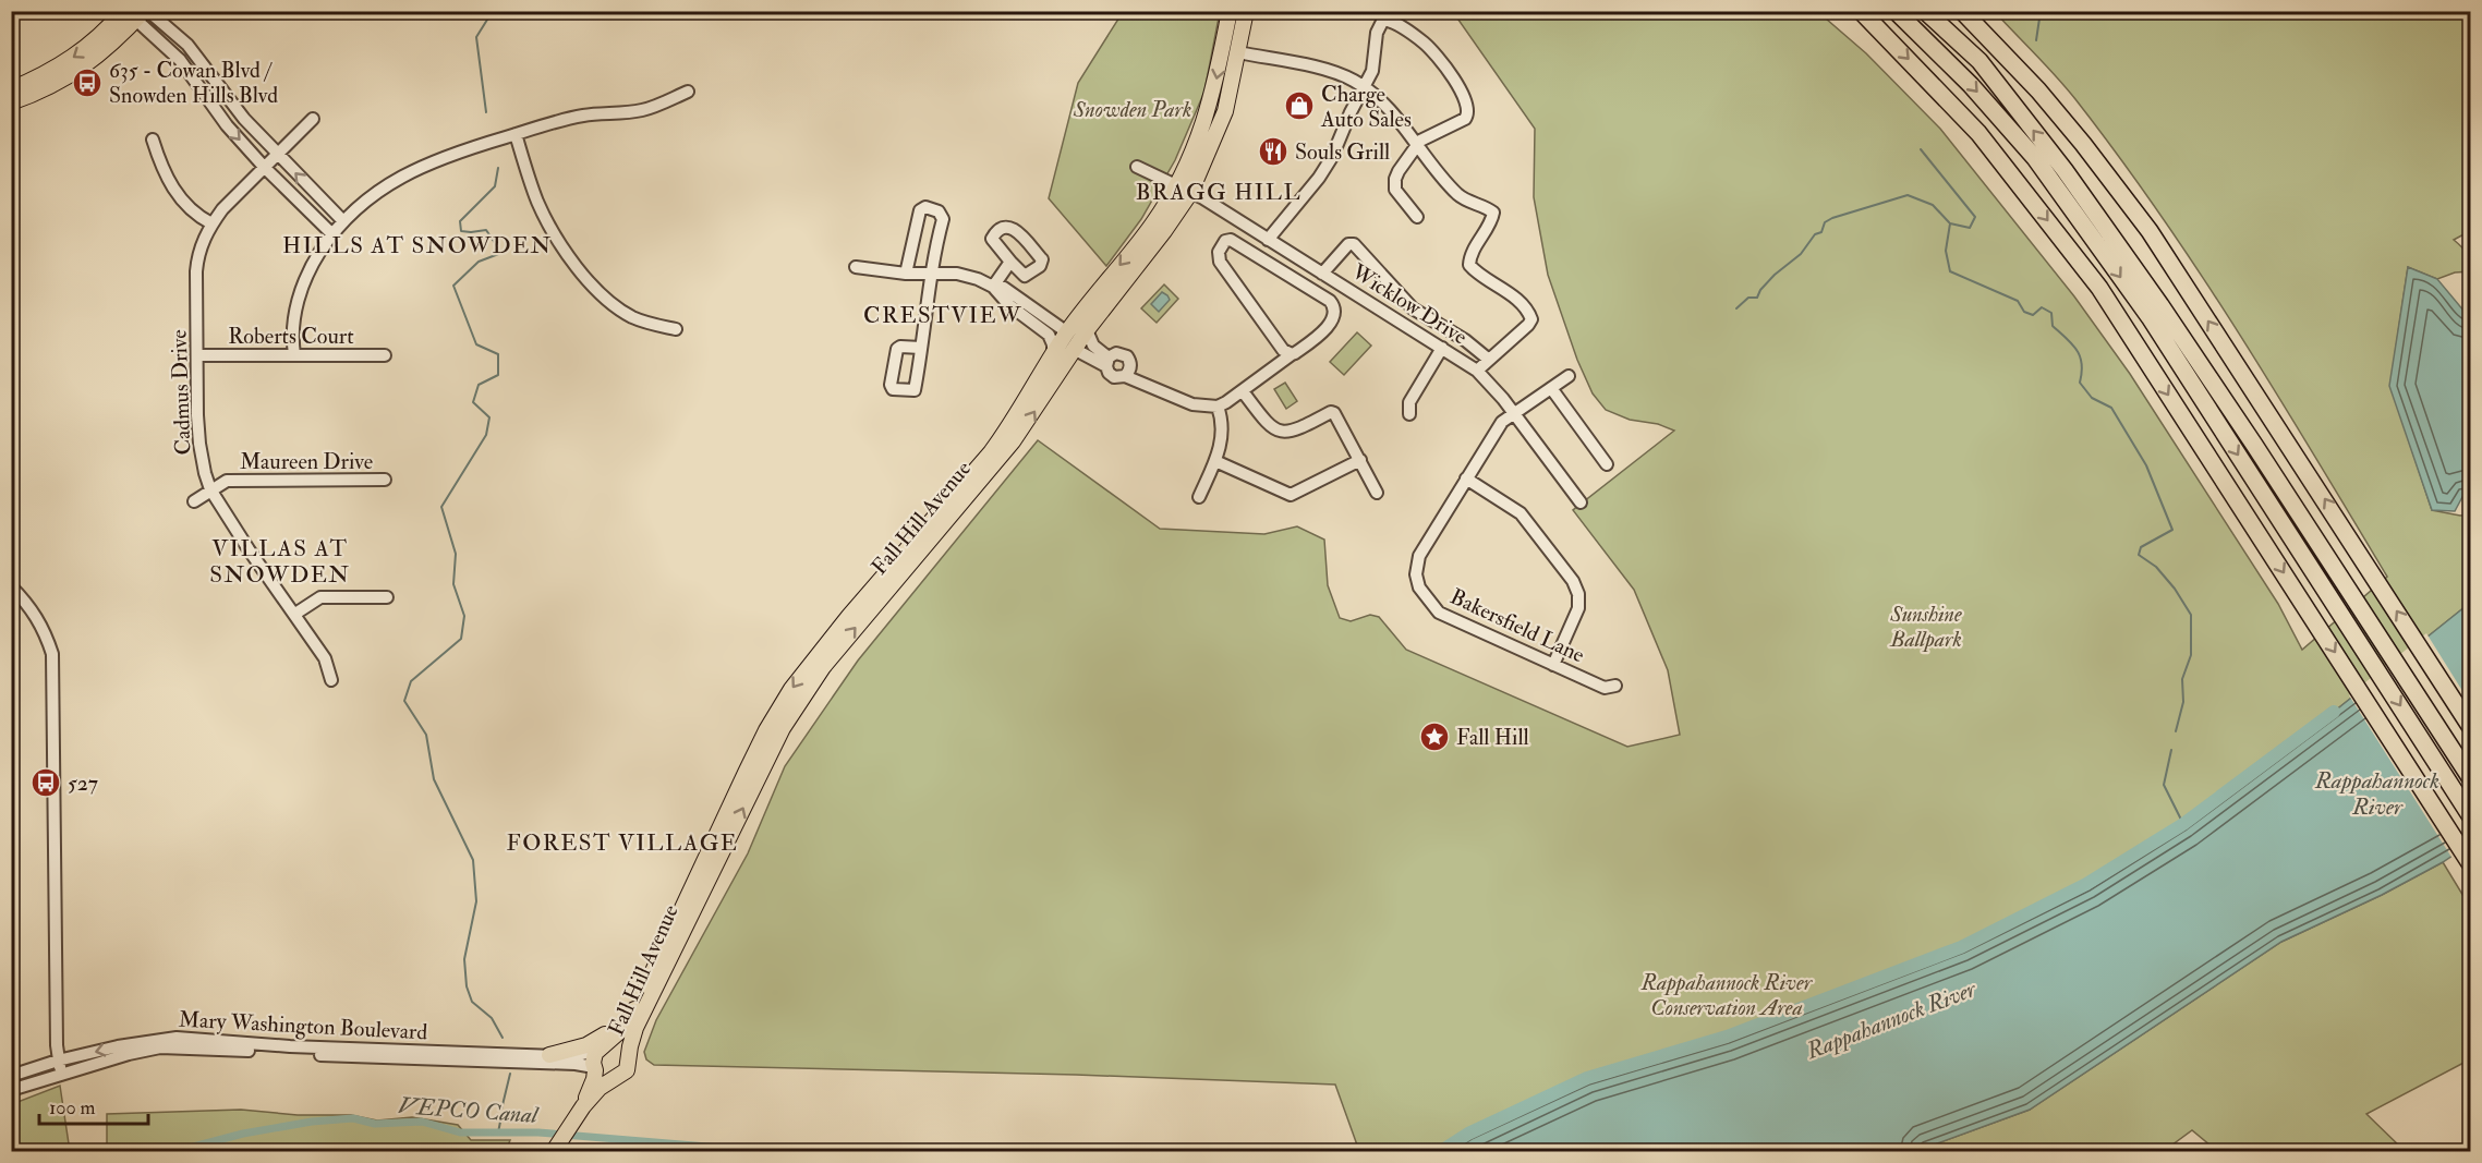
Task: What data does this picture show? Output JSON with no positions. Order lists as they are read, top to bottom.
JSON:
{
  "streets": {
    "main road": ["Fall Hill Avenue"],
    "street": [
      "Wicklow Drive",
      "Roberts Court",
      "Cadmus Drive",
      "Maureen Drive",
      "Bakersfield Lane",
      "Mary Washington Boulevard"
    ]
  },
  "crossings": [
    ["Wicklow Drive", "Fall Hill Avenue"],
    ["Wicklow Drive", "Bakersfield Lane"],
    ["Roberts Court", "Cadmus Drive"],
    ["Cadmus Drive", "Maureen Drive"],
    ["Fall Hill Avenue", "Mary Washington Boulevard"]
  ],
  "districts": [
    "BRAGG HILL",
    "HILLS AT SNOWDEN",
    "CRESTVIEW",
    "VILLAS AT SNOWDEN",
    "FOREST VILLAGE"
  ],
  "water": ["Rappahannock River", "VEPCO Canal"],
  "parks": ["Snowden Park", "Sunshine Ballpark", "Rappahannock River Conservation Area"],
  "places": {
    "bus stop": ["635 - Cowan Blvd / Snowden Hills Blvd", "527"],
    "shop": ["Charge Auto Sales"],
    "restaurant": ["Souls Grill"],
    "place": ["Fall Hill"]
  },
  "scale_bar": "100 m"
}
